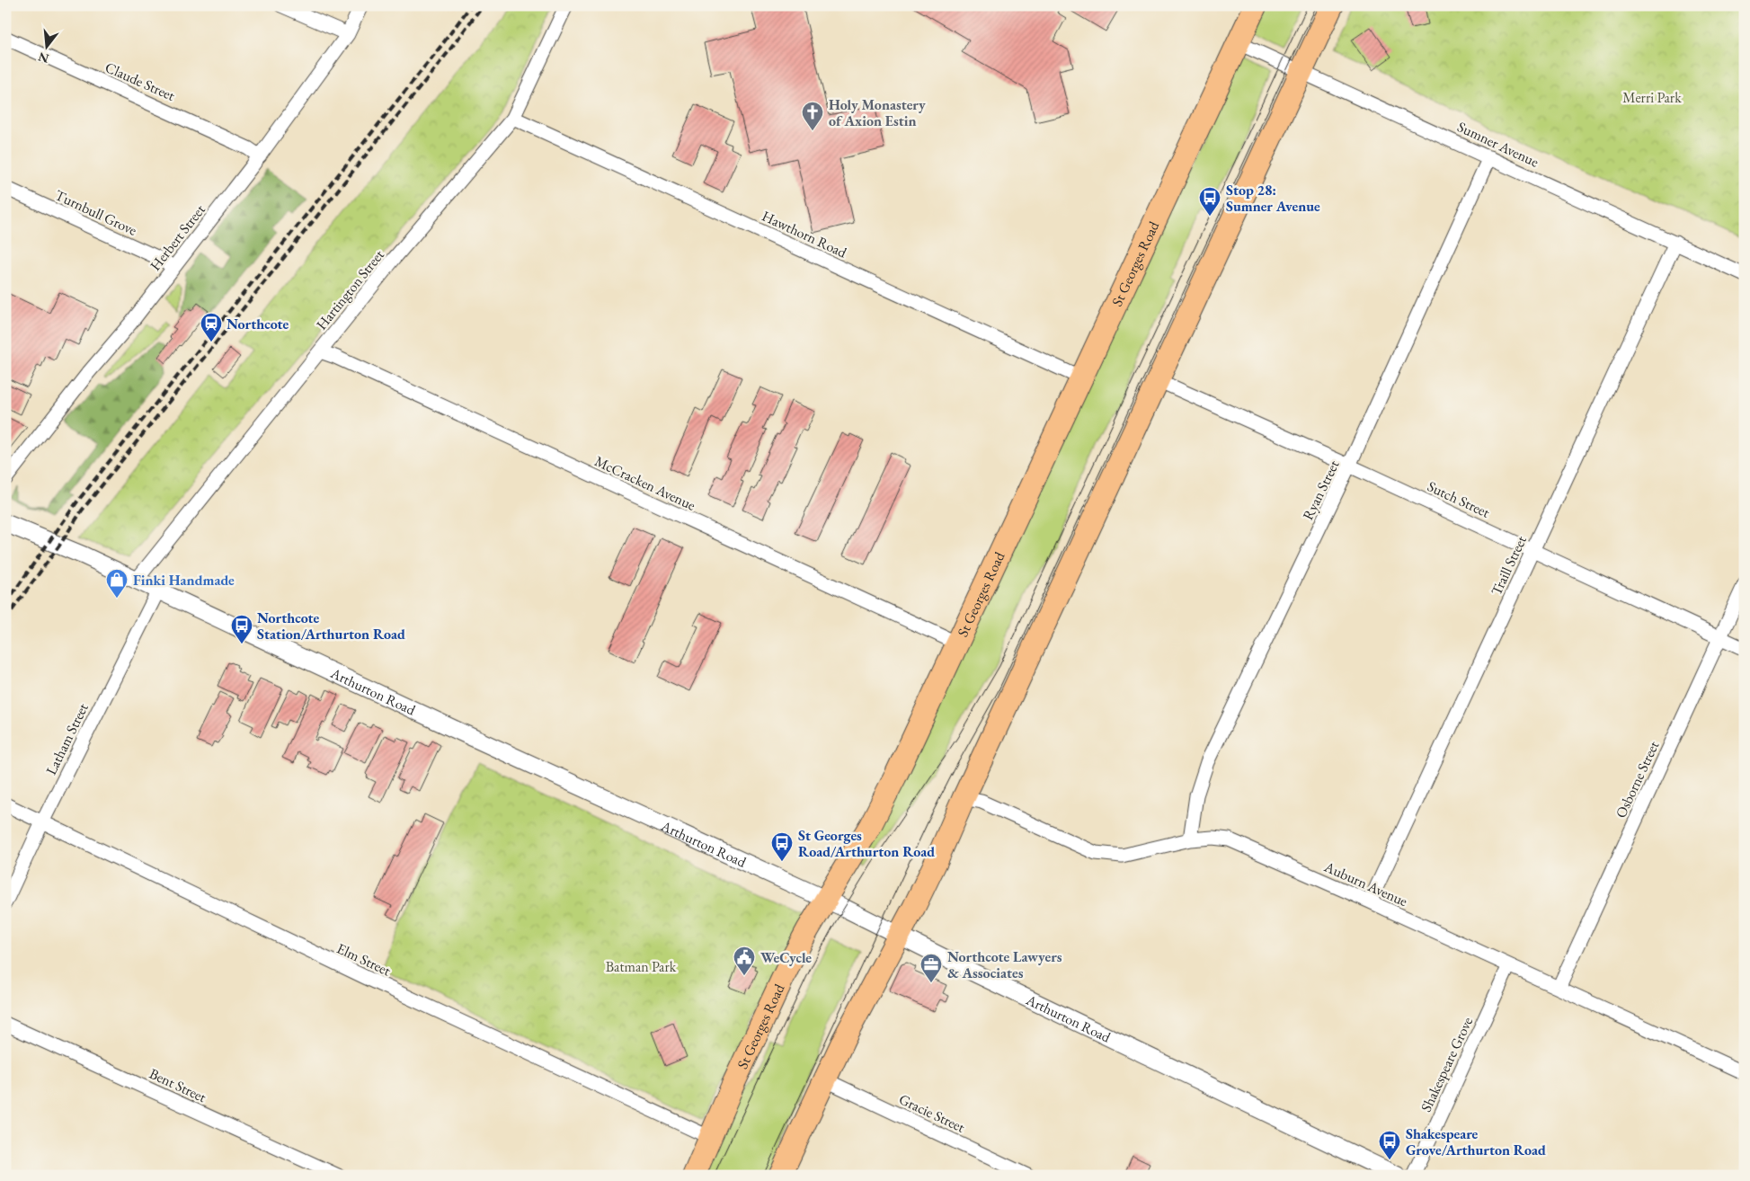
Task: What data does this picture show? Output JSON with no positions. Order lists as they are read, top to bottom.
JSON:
{
  "streets": {
    "highway": ["St Georges Road"],
    "street": [
      "Claude Street",
      "Sumner Avenue",
      "Turnbull Grove",
      "Hawthorn Road",
      "Herbert Street",
      "Hartington Street",
      "McCracken Avenue",
      "Ryan Street",
      "Sutch Street",
      "Traill Street",
      "Arthurton Road",
      "Latham Street",
      "Osborne Street",
      "Auburn Avenue",
      "Elm Street",
      "Shakespeare Grove",
      "Bent Street",
      "Gracie Street"
    ]
  },
  "crossings": [
    ["Claude Street", "Herbert Street"],
    ["Sumner Avenue", "St Georges Road"],
    ["Sumner Avenue", "Ryan Street"],
    ["Sumner Avenue", "Traill Street"],
    ["Turnbull Grove", "Herbert Street"],
    ["Hawthorn Road", "St Georges Road"],
    ["Hawthorn Road", "Hartington Street"],
    ["St Georges Road", "McCracken Avenue"],
    ["St Georges Road", "Arthurton Road"],
    ["St Georges Road", "Elm Street"],
    ["Hartington Street", "McCracken Avenue"],
    ["Hartington Street", "Arthurton Road"],
    ["Ryan Street", "Sutch Street"],
    ["Ryan Street", "Auburn Avenue"],
    ["Sutch Street", "Traill Street"],
    ["Sutch Street", "Osborne Street"],
    ["Traill Street", "Auburn Avenue"],
    ["Arthurton Road", "Latham Street"],
    ["Latham Street", "Elm Street"],
    ["Osborne Street", "Auburn Avenue"],
    ["Auburn Avenue", "Shakespeare Grove"]
  ],
  "parks": ["Merri Park", "Batman Park"],
  "places": {
    "church": ["Holy Monastery of Axion Estin"],
    "bus stop": [
      "Stop 28: Sumner Avenue",
      "Northcote Station/Arthurton Road",
      "St Georges Road/Arthurton Road",
      "Shakespeare Grove/Arthurton Road"
    ],
    "station": ["Northcote"],
    "shop": ["Finki Handmade"],
    "public building": ["WeCycle"],
    "office": ["Northcote Lawyers & Associates"]
  },
  "north": "bottom"
}
